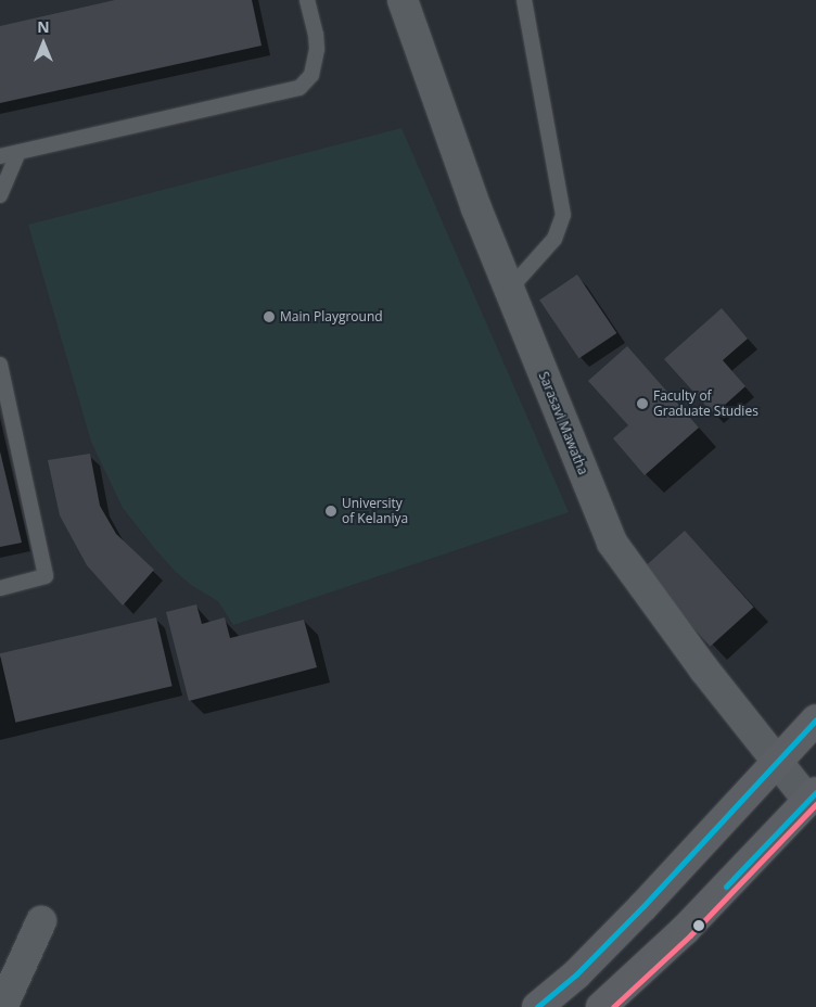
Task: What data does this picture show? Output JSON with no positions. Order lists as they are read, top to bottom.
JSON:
{
  "streets": {
    "street": ["Sarasavi Mawatha"]
  },
  "places": ["Main Playground", "Faculty of Graduate Studies", "University of Kelaniya"],
  "north": "top"
}
